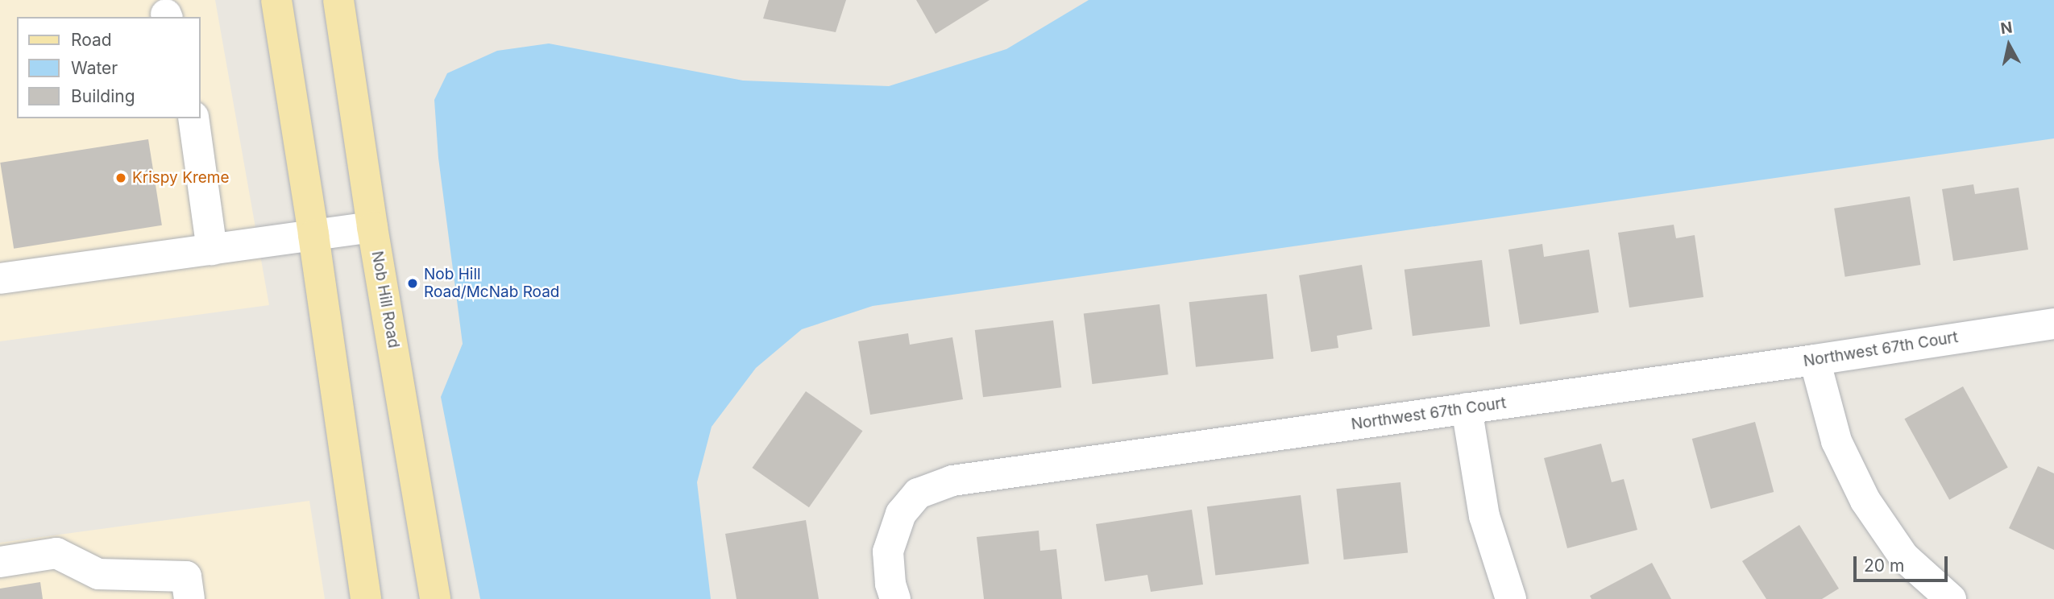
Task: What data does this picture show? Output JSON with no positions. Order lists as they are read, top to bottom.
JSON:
{
  "streets": {
    "main road": ["Nob Hill Road"],
    "street": ["Northwest 67th Court"]
  },
  "places": ["Krispy Kreme", "Nob Hill Road/McNab Road"],
  "legend": ["Road", "Water", "Building"],
  "scale_bar": "20 m",
  "north": "top"
}
